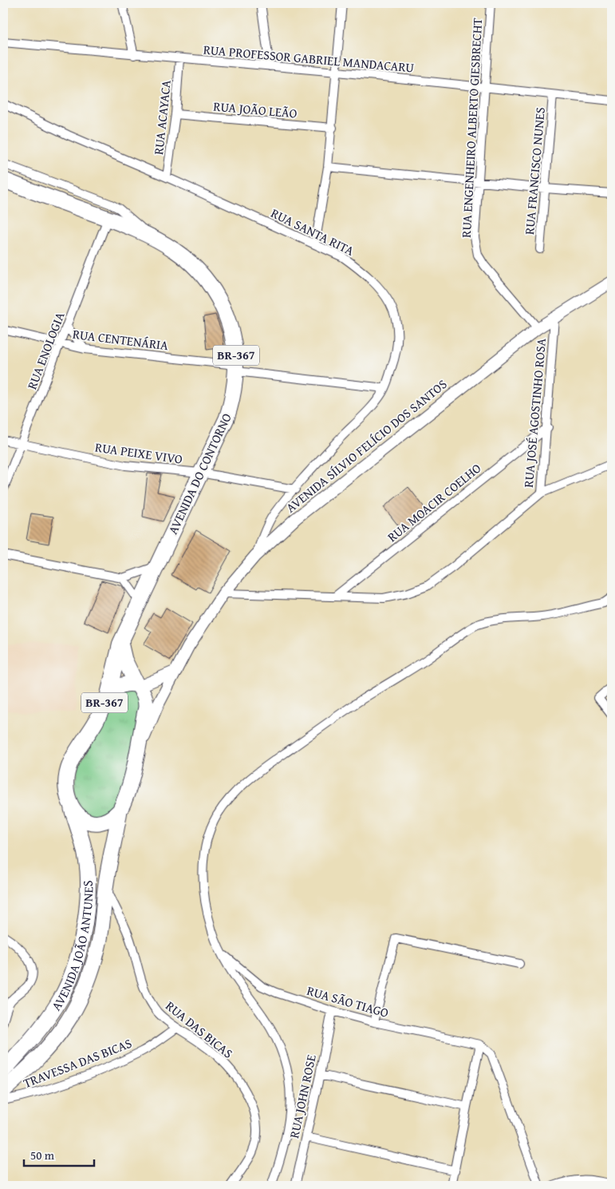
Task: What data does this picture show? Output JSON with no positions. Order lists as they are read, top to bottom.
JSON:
{
  "streets": {
    "highway": ["BR-367", "AVENIDA DO CONTORNO", "AVENIDA JOÃO ANTUNES"],
    "main road": ["AVENIDA SÍLVIO FELÍCIO DOS SANTOS"],
    "street": [
      "RUA PROFESSOR GABRIEL MANDACARU",
      "RUA JOÃO LEÃO",
      "RUA ACAYACA",
      "RUA ENGENHEIRO ALBERTO GIESBRECHT",
      "RUA FRANCISCO NUNES",
      "RUA SANTA RITA",
      "RUA CENTENÁRIA",
      "RUA ENOLOGIA",
      "RUA JOSÉ AGOSTINHO ROSA",
      "RUA PEIXE VIVO",
      "RUA MOACIR COELHO",
      "RUA SÃO TIAGO",
      "RUA DAS BICAS",
      "TRAVESSA DAS BICAS",
      "RUA JOHN ROSE"
    ]
  },
  "crossings": [
    ["RUA PROFESSOR GABRIEL MANDACARU", "RUA ACAYACA"],
    ["RUA PROFESSOR GABRIEL MANDACARU", "RUA ENGENHEIRO ALBERTO GIESBRECHT"],
    ["RUA PROFESSOR GABRIEL MANDACARU", "RUA FRANCISCO NUNES"],
    ["RUA JOÃO LEÃO", "RUA ACAYACA"],
    ["RUA ACAYACA", "RUA SANTA RITA"],
    ["RUA ENGENHEIRO ALBERTO GIESBRECHT", "AVENIDA SÍLVIO FELÍCIO DOS SANTOS"],
    ["RUA SANTA RITA", "RUA CENTENÁRIA"],
    ["RUA SANTA RITA", "AVENIDA SÍLVIO FELÍCIO DOS SANTOS"],
    ["RUA SANTA RITA", "RUA PEIXE VIVO"],
    ["RUA CENTENÁRIA", "RUA ENOLOGIA"],
    ["RUA CENTENÁRIA", "AVENIDA DO CONTORNO"],
    ["RUA ENOLOGIA", "RUA PEIXE VIVO"],
    ["RUA ENOLOGIA", "AVENIDA DO CONTORNO"],
    ["BR-367", "AVENIDA SÍLVIO FELÍCIO DOS SANTOS"],
    ["BR-367", "AVENIDA DO CONTORNO"],
    ["BR-367", "AVENIDA JOÃO ANTUNES"],
    ["BR-367", "RUA DAS BICAS"],
    ["RUA JOSÉ AGOSTINHO ROSA", "AVENIDA SÍLVIO FELÍCIO DOS SANTOS"],
    ["RUA JOSÉ AGOSTINHO ROSA", "RUA MOACIR COELHO"],
    ["RUA PEIXE VIVO", "AVENIDA DO CONTORNO"],
    ["RUA SÃO TIAGO", "RUA JOHN ROSE"],
    ["RUA DAS BICAS", "TRAVESSA DAS BICAS"]
  ],
  "scale_bar": "50 m"
}
